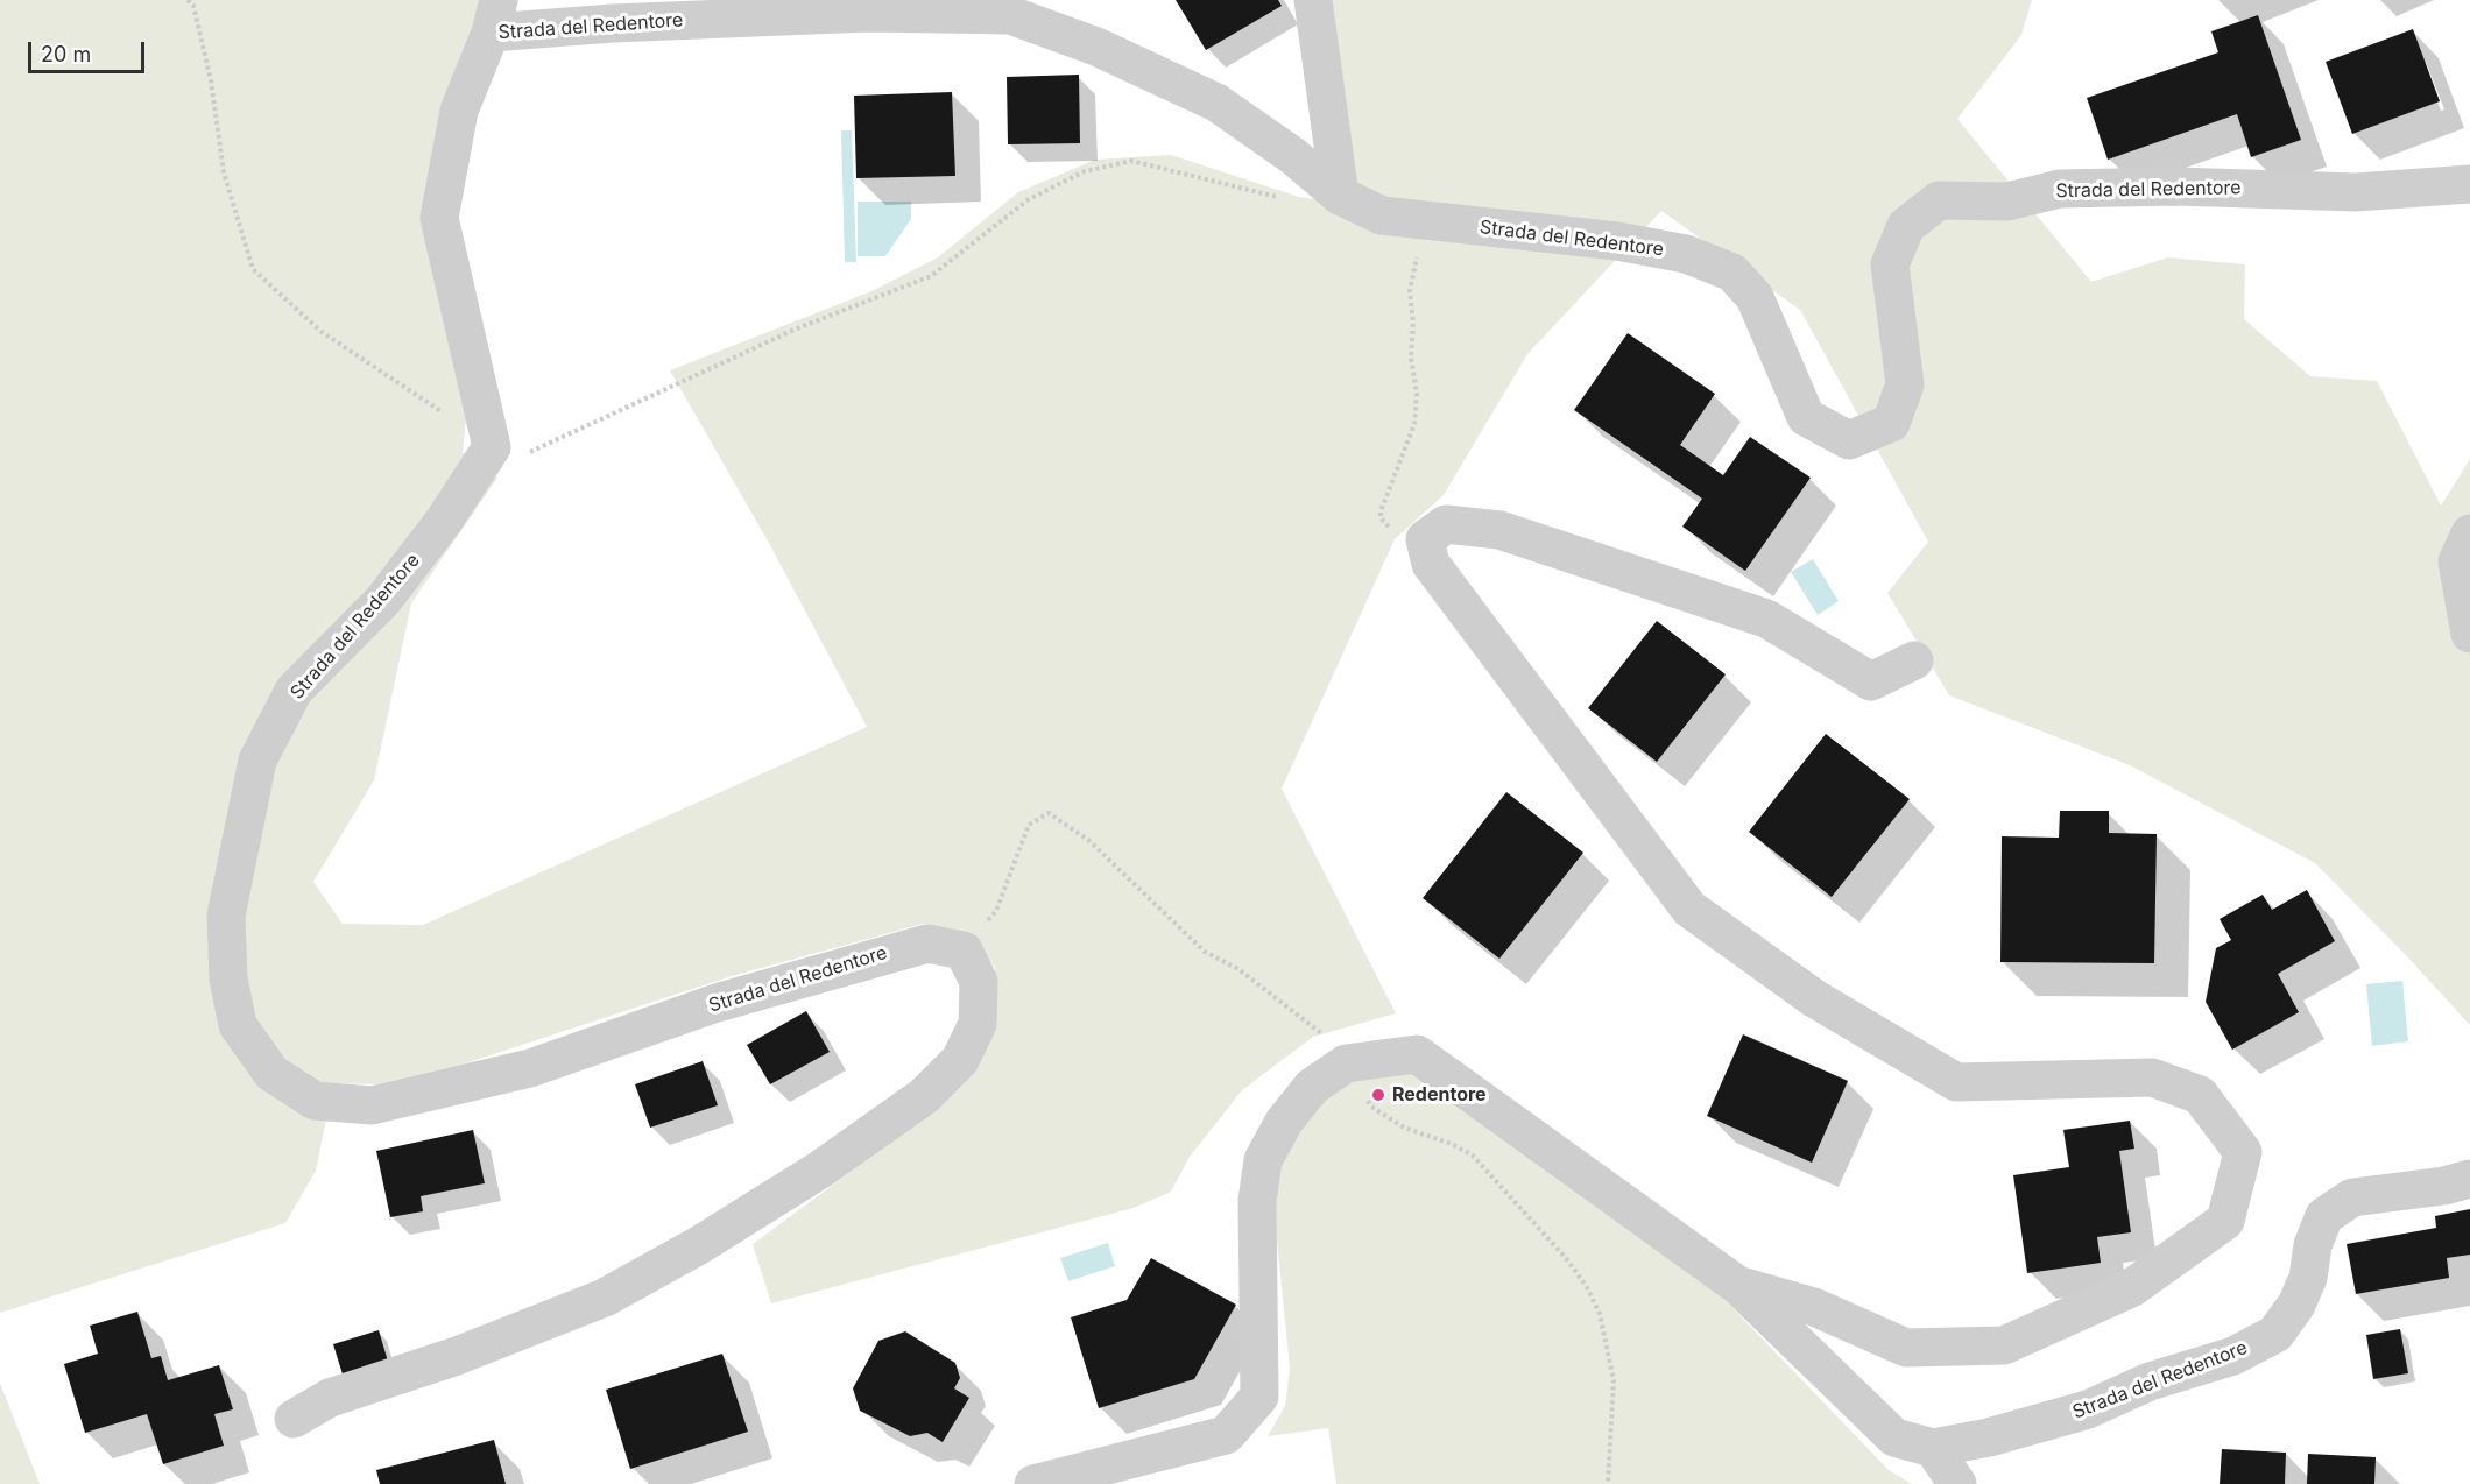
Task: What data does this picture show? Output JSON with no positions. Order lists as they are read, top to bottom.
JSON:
{
  "streets": {
    "street": ["Strada del Redentore"]
  },
  "places": ["Redentore"],
  "scale_bar": "20 m"
}
